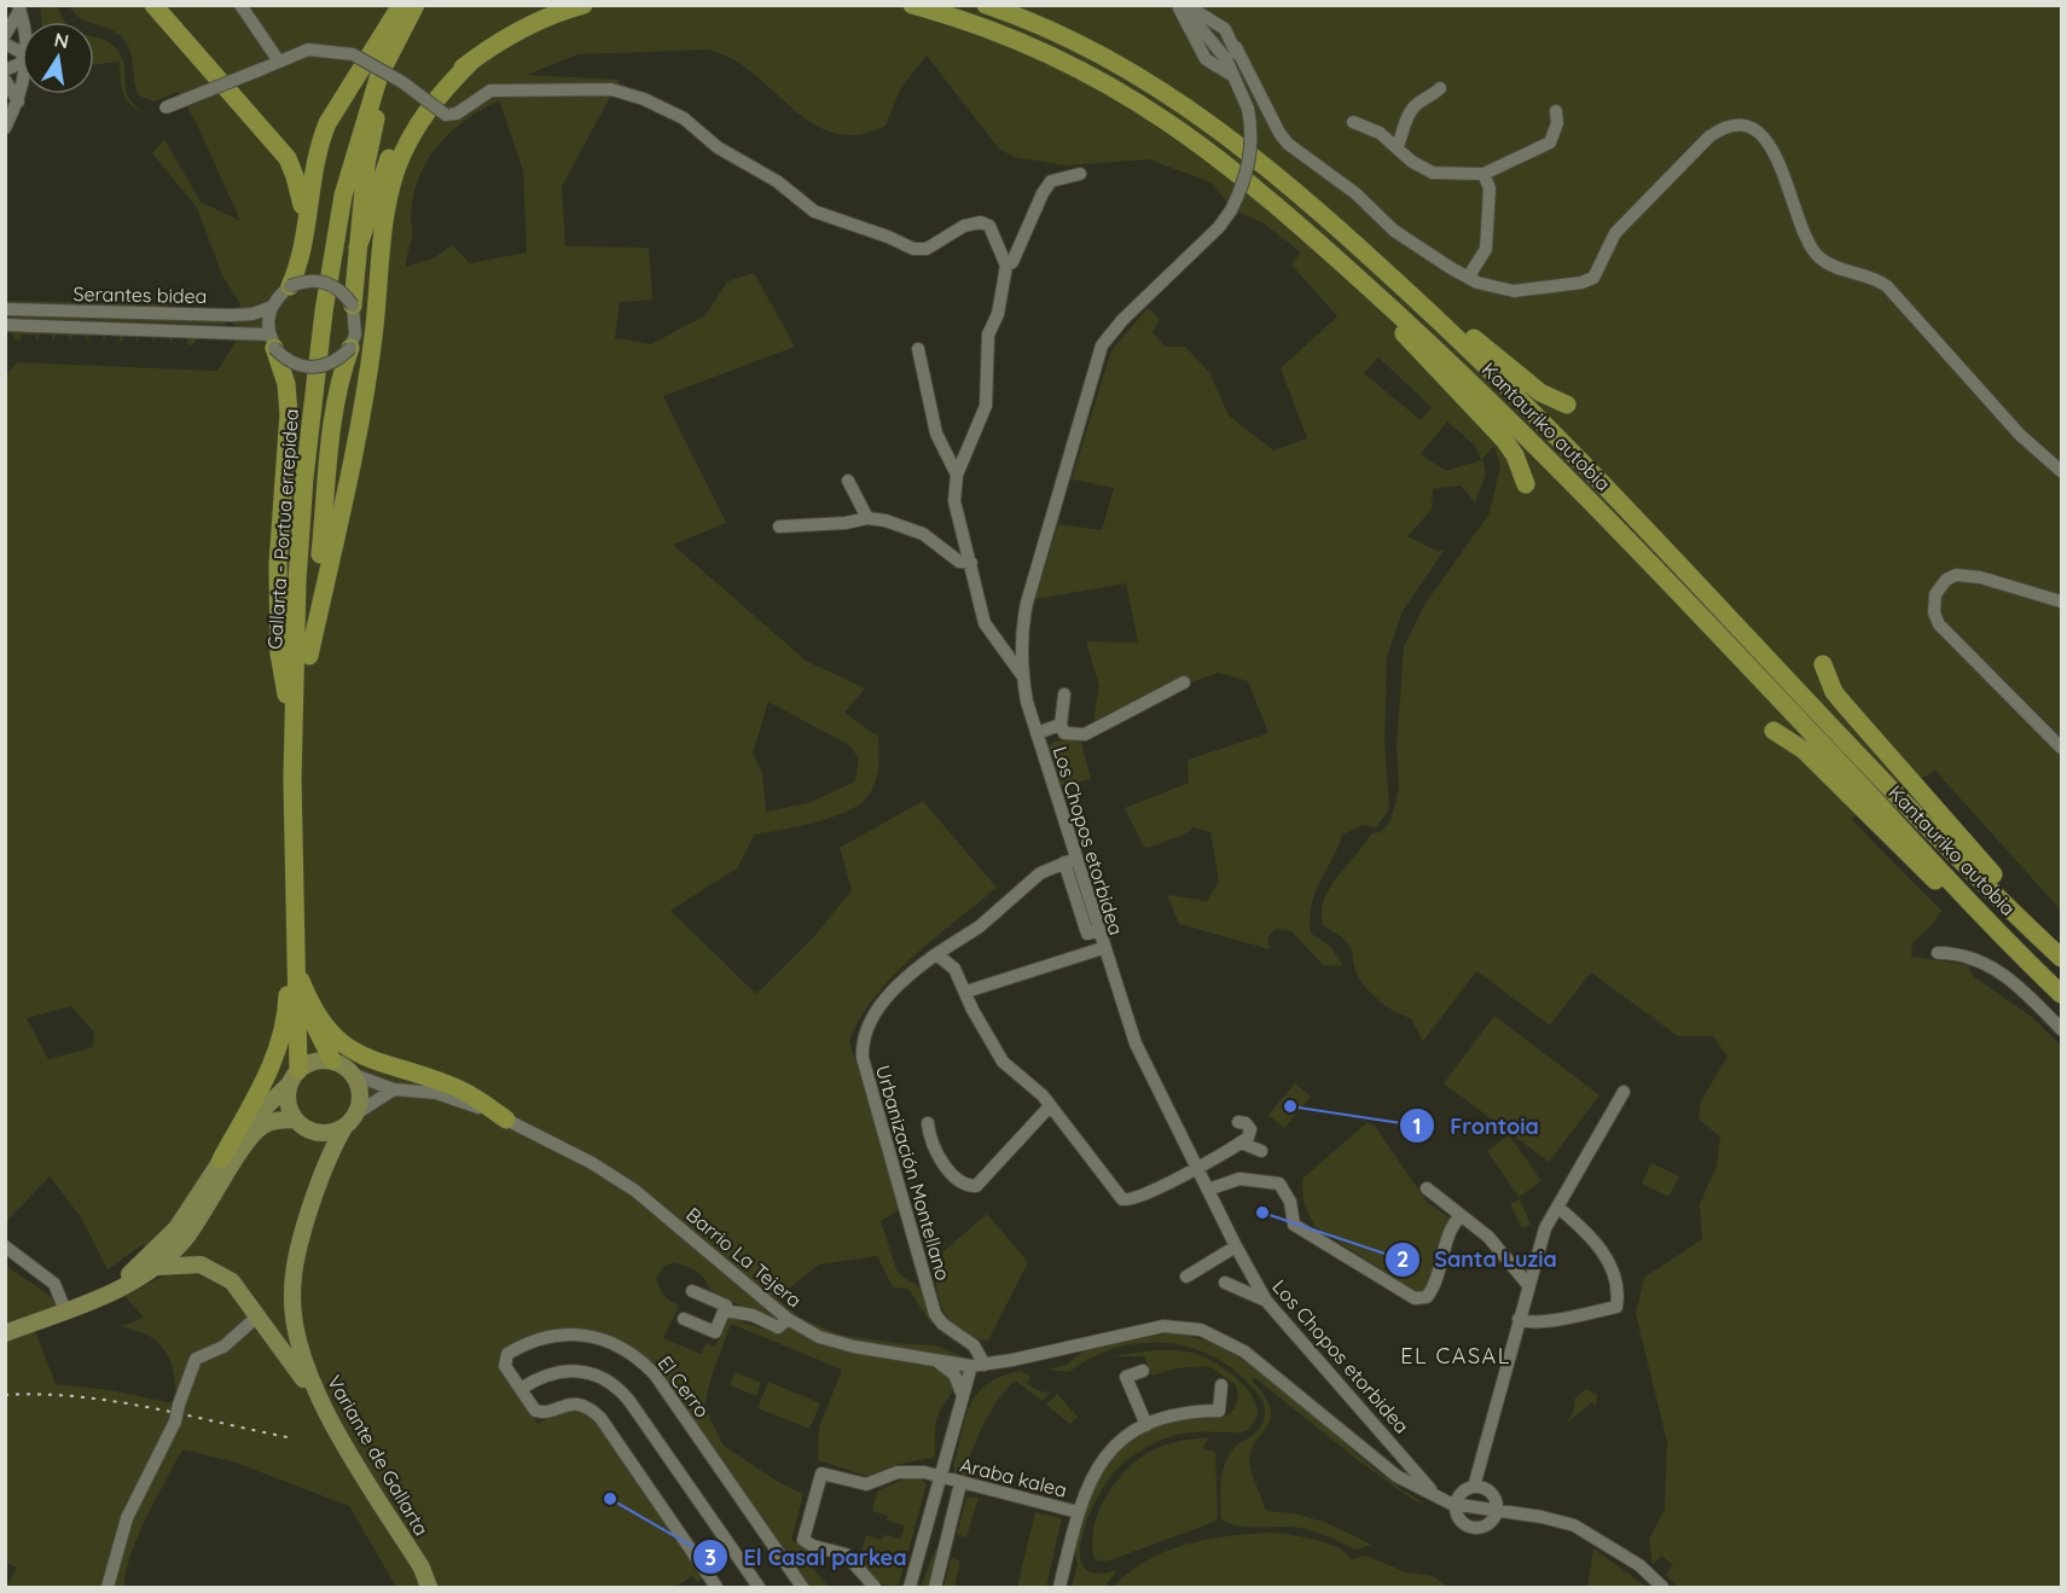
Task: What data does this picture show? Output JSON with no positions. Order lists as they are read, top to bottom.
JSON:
{
  "streets": {
    "highway": ["Kantauriko autobia", "Gallarta - Portua errepidea"],
    "main road": ["Variante de Gallarta"],
    "street": [
      "Serantes bidea",
      "Los Chopos etorbidea",
      "Urbanización Montellano",
      "Barrio La Tejera",
      "El Cerro",
      "Araba kalea"
    ]
  },
  "crossings": [
    ["Gallarta - Portua errepidea", "Barrio La Tejera"],
    ["Gallarta - Portua errepidea", "Variante de Gallarta"],
    ["Los Chopos etorbidea", "Urbanización Montellano"],
    ["Urbanización Montellano", "Barrio La Tejera"],
    ["Barrio La Tejera", "Variante de Gallarta"]
  ],
  "districts": ["EL CASAL"],
  "places": ["Frontoia", "Santa Luzia", "El Casal parkea"],
  "north": "top"
}
